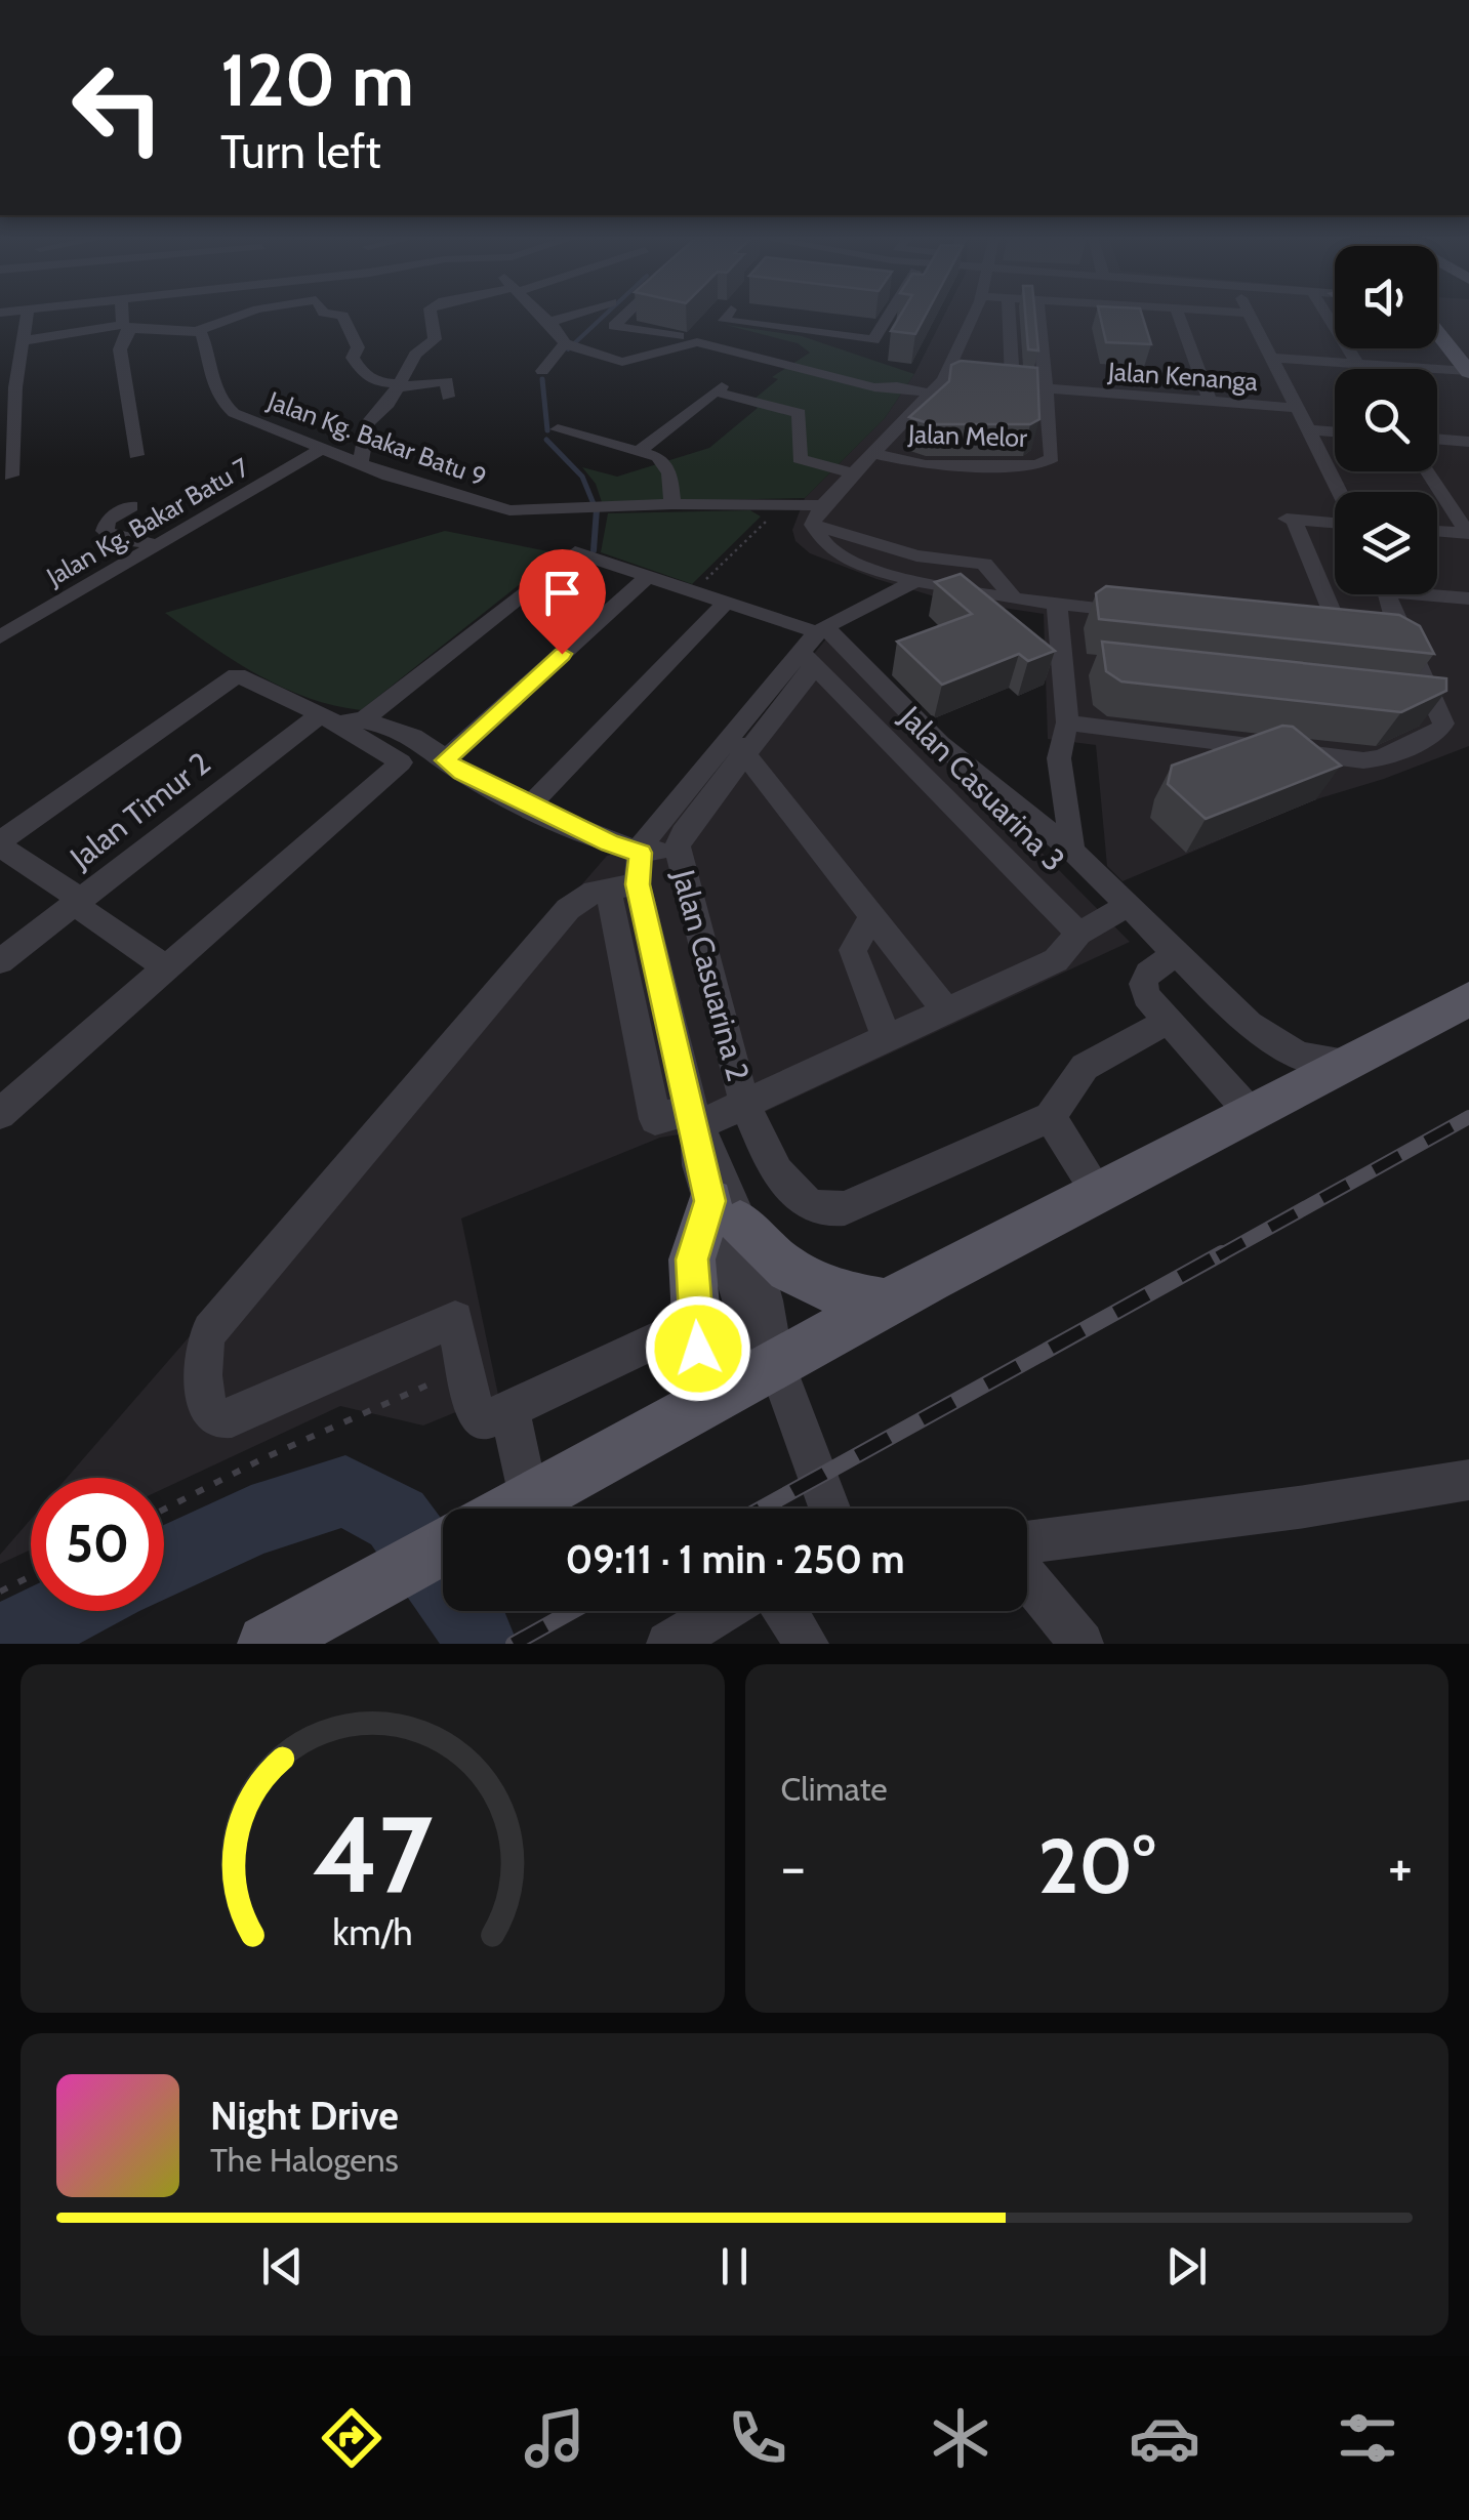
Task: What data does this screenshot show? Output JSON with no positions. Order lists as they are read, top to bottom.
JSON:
{
  "streets": {
    "street": [
      "Jalan Kenanga",
      "Jalan Melor",
      "Jalan Kg. Bakar Batu 9",
      "Jalan Kg. Bakar Batu 7",
      "Jalan Casuarina 3",
      "Jalan Timur 2",
      "Jalan Casuarina 2"
    ]
  },
  "crossings": [
    ["Jalan Kenanga", "Jalan Melor"],
    ["Jalan Kg. Bakar Batu 9", "Jalan Kg. Bakar Batu 7"]
  ],
  "page": {
    "turn": ["120 m", "Turn left"],
    "limit": "50",
    "trip": "09:11 · 1 min · 250 m",
    "tile": "Climate",
    "heat": ["−", "20°", "+"],
    "song": ["Night Drive", "The Halogens"],
    "tabs": "09:10",
    "gauge": ["47", "km/h"]
  }
}
